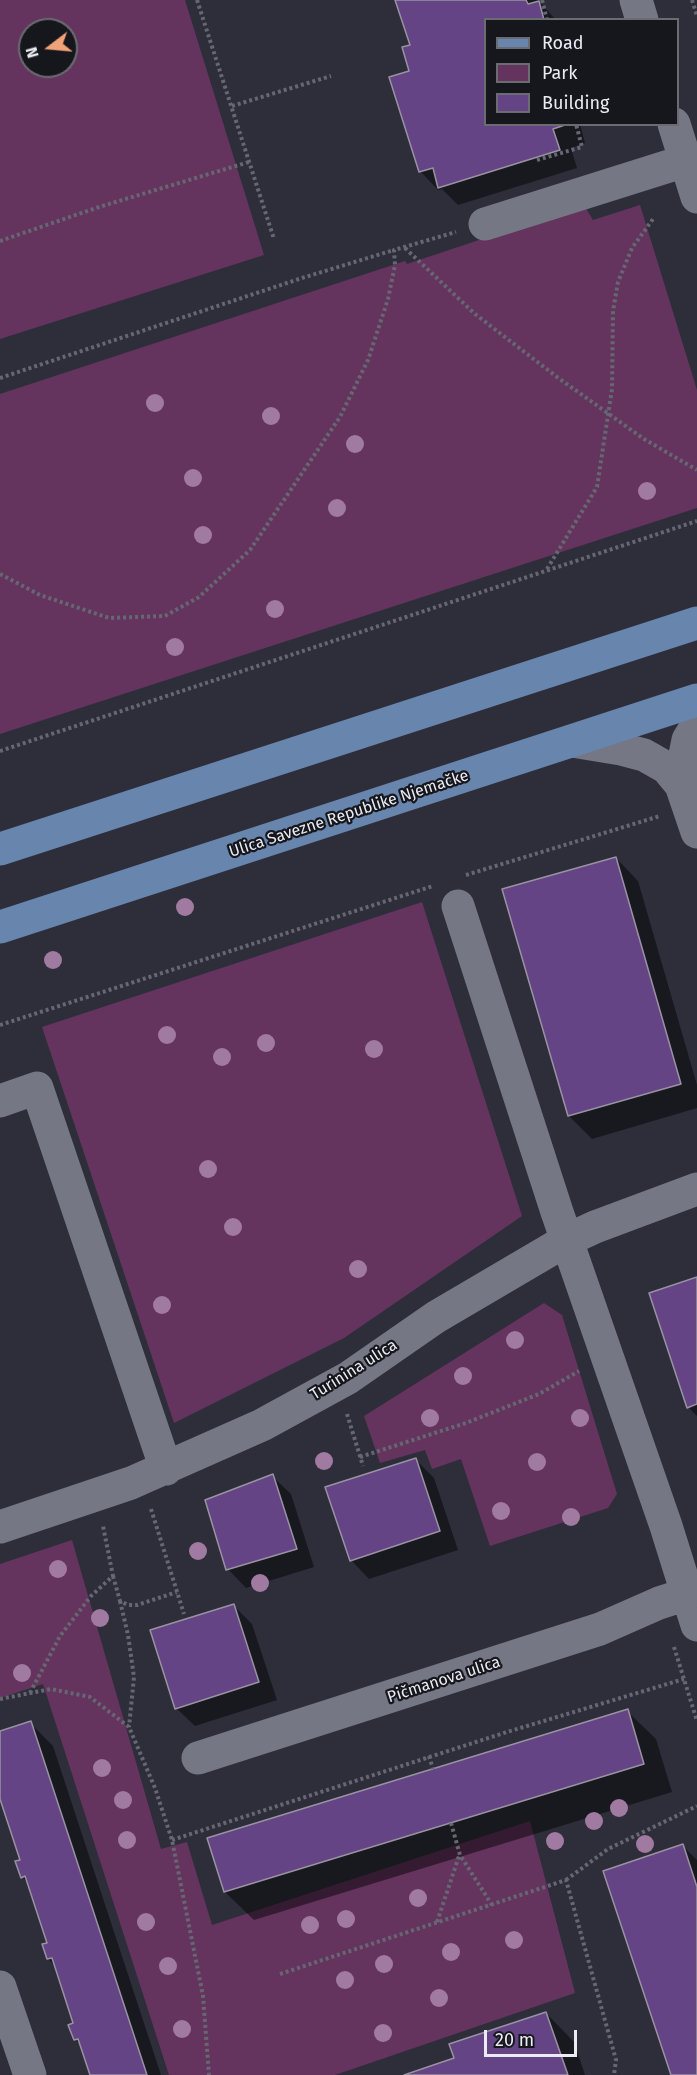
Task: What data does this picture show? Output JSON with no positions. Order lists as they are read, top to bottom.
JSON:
{
  "streets": {
    "main road": ["Ulica Savezne Republike Njemačke"],
    "street": ["Turinina ulica", "Pičmanova ulica"]
  },
  "legend": ["Road", "Park", "Building"],
  "scale_bar": "20 m",
  "north": "left"
}
